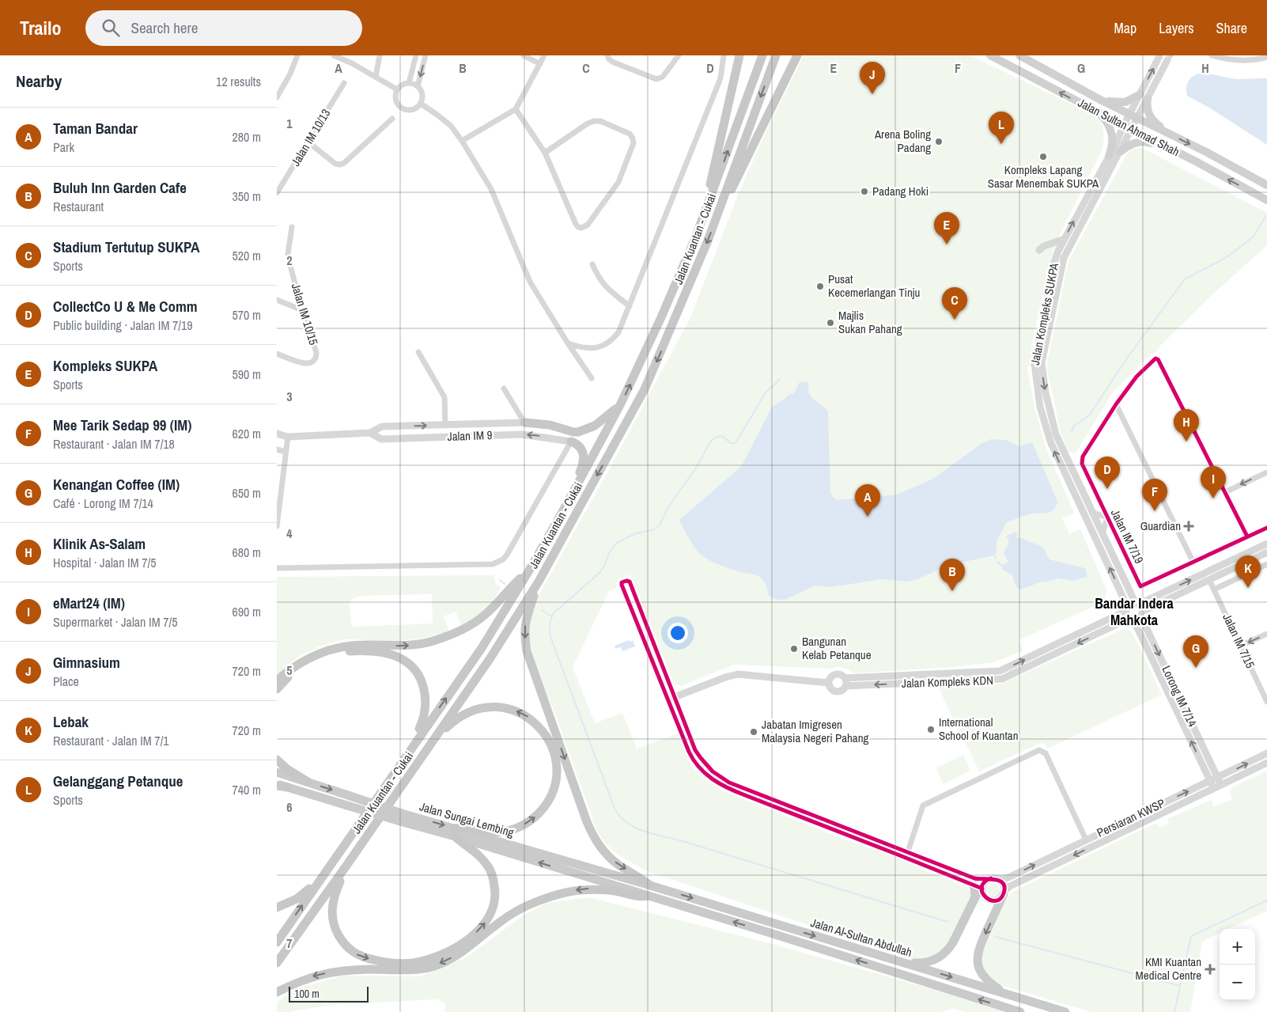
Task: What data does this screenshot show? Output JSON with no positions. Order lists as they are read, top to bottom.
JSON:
{
  "streets": {
    "highway": ["Jalan Kuantan - Cukai"],
    "main road": ["Jalan Sultan Ahmad Shah", "Jalan Sungai Lembing", "Jalan Al-Sultan Abdullah"],
    "street": [
      "Jalan IM 10/13",
      "Jalan IM 10/15",
      "Jalan Kompleks SUKPA",
      "Jalan IM 9",
      "Jalan IM 7/19",
      "Jalan IM 7/15",
      "Jalan Kompleks KDN",
      "Lorong IM 7/14",
      "Persiaran KWSP"
    ]
  },
  "crossings": [
    ["Jalan Sultan Ahmad Shah", "Jalan Kompleks SUKPA"],
    ["Jalan Kompleks SUKPA", "Jalan Kompleks KDN"],
    ["Jalan Kompleks SUKPA", "Lorong IM 7/14"],
    ["Jalan Kompleks KDN", "Lorong IM 7/14"],
    ["Lorong IM 7/14", "Persiaran KWSP"],
    ["Jalan Sungai Lembing", "Jalan Al-Sultan Abdullah"]
  ],
  "districts": ["Bandar Indera Mahkota"],
  "places": {
    "other": [
      "Arena Boling Padang",
      "Kompleks Lapang Sasar Menembak SUKPA",
      "Padang Hoki",
      "Pusat Kecemerlangan Tinju",
      "Majlis Sukan Pahang",
      "Bangunan Kelab Petanque",
      "International School of Kuantan",
      "Jabatan Imigresen Malaysia Negeri Pahang"
    ],
    "health": ["Guardian", "KMI Kuantan Medical Centre"]
  },
  "scale_bar": "100 m",
  "page": {
    "header": "Trailo",
    "search": "Search here",
    "nav": ["Map", "Layers", "Share"],
    "heading": ["Nearby", "12 results"],
    "pins": [
      "J",
      "L",
      "E",
      "C",
      "H",
      "D",
      "I",
      "F",
      "A",
      "K",
      "B",
      "G"
    ],
    "list": [
      {
        "mark": "A",
        "name": "Taman Bandar",
        "note": "Park",
        "value": "280 m"
      },
      {
        "mark": "B",
        "name": "Buluh Inn Garden Cafe",
        "note": "Restaurant",
        "value": "350 m"
      },
      {
        "mark": "C",
        "name": "Stadium Tertutup SUKPA",
        "note": "Sports",
        "value": "520 m"
      },
      {
        "mark": "D",
        "name": "CollectCo U & Me Comm",
        "note": "Public building · Jalan IM 7/19",
        "value": "570 m"
      },
      {
        "mark": "E",
        "name": "Kompleks SUKPA",
        "note": "Sports",
        "value": "590 m"
      },
      {
        "mark": "F",
        "name": "Mee Tarik Sedap 99 (IM)",
        "note": "Restaurant · Jalan IM 7/18",
        "value": "620 m"
      },
      {
        "mark": "G",
        "name": "Kenangan Coffee (IM)",
        "note": "Café · Lorong IM 7/14",
        "value": "650 m"
      },
      {
        "mark": "H",
        "name": "Klinik As-Salam",
        "note": "Hospital · Jalan IM 7/5",
        "value": "680 m"
      },
      {
        "mark": "I",
        "name": "eMart24 (IM)",
        "note": "Supermarket · Jalan IM 7/5",
        "value": "690 m"
      },
      {
        "mark": "J",
        "name": "Gimnasium",
        "note": "Place",
        "value": "720 m"
      },
      {
        "mark": "K",
        "name": "Lebak",
        "note": "Restaurant · Jalan IM 7/1",
        "value": "720 m"
      },
      {
        "mark": "L",
        "name": "Gelanggang Petanque",
        "note": "Sports",
        "value": "740 m"
      }
    ],
    "map_buttons": ["+", "−"],
    "scale": "100 m"
  },
  "grid": {
    "columns": [
      "A",
      "B",
      "C",
      "D",
      "E",
      "F",
      "G",
      "H"
    ],
    "rows": [
      "1",
      "2",
      "3",
      "4",
      "5",
      "6",
      "7"
    ]
  }
}
